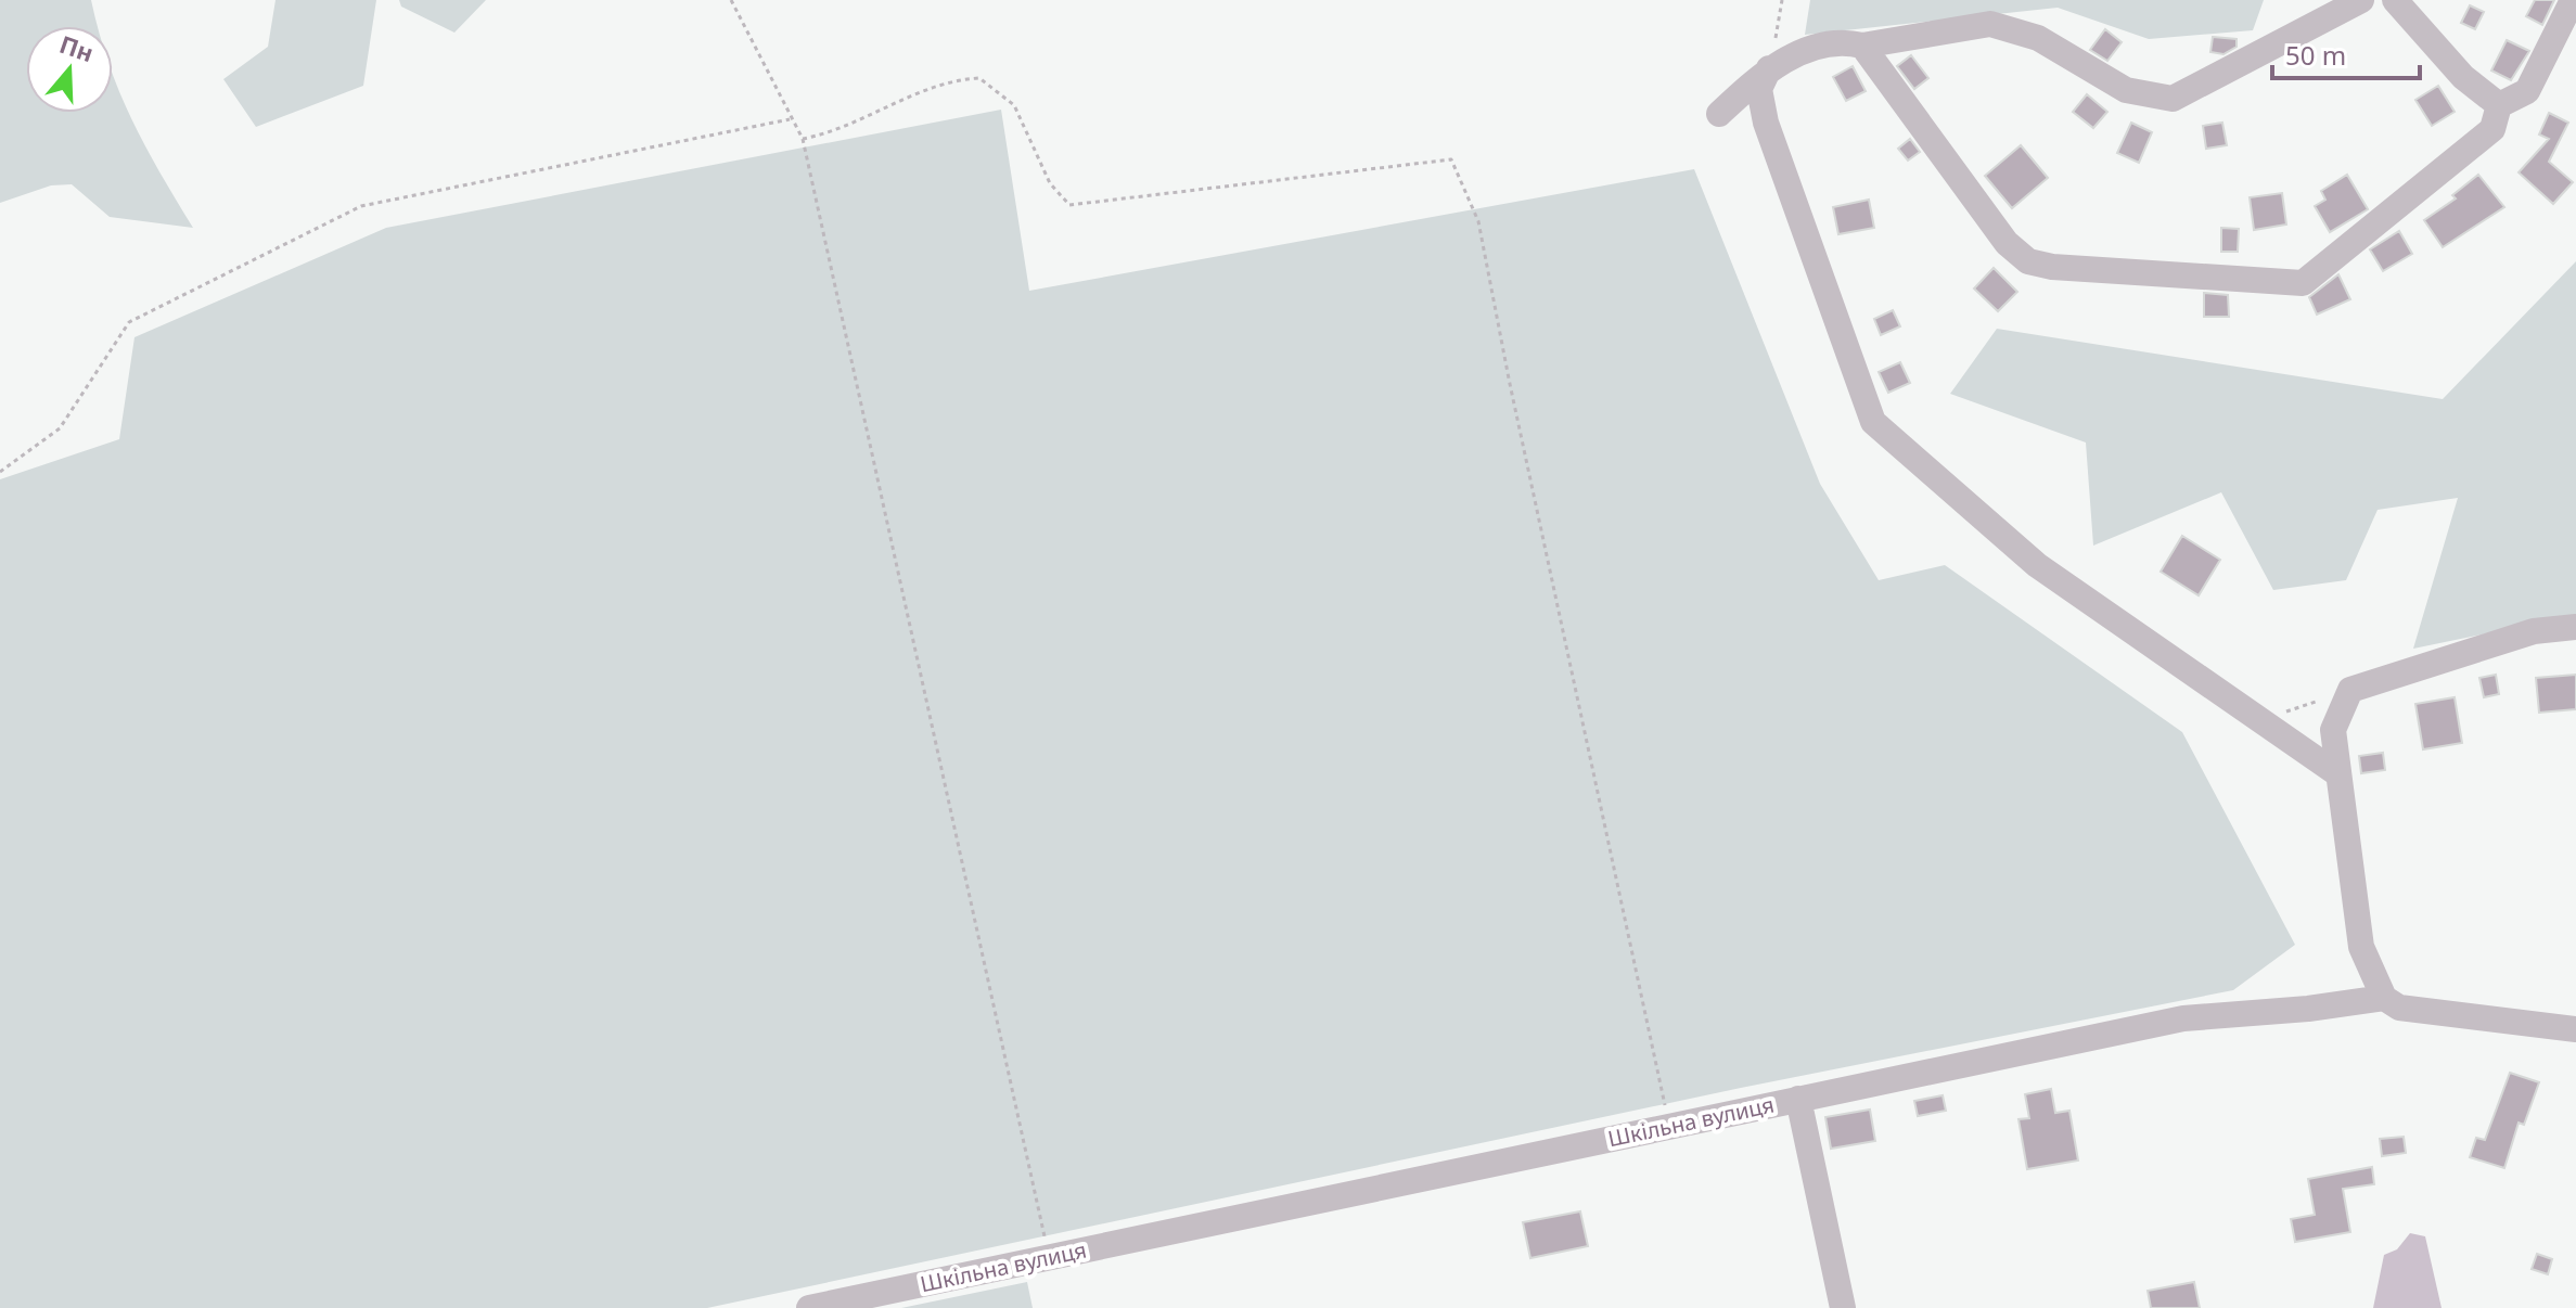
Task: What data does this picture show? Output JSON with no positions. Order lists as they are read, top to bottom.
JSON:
{
  "streets": {
    "street": ["Шкільна вулиця"]
  },
  "scale_bar": "50 m",
  "north": "top"
}
